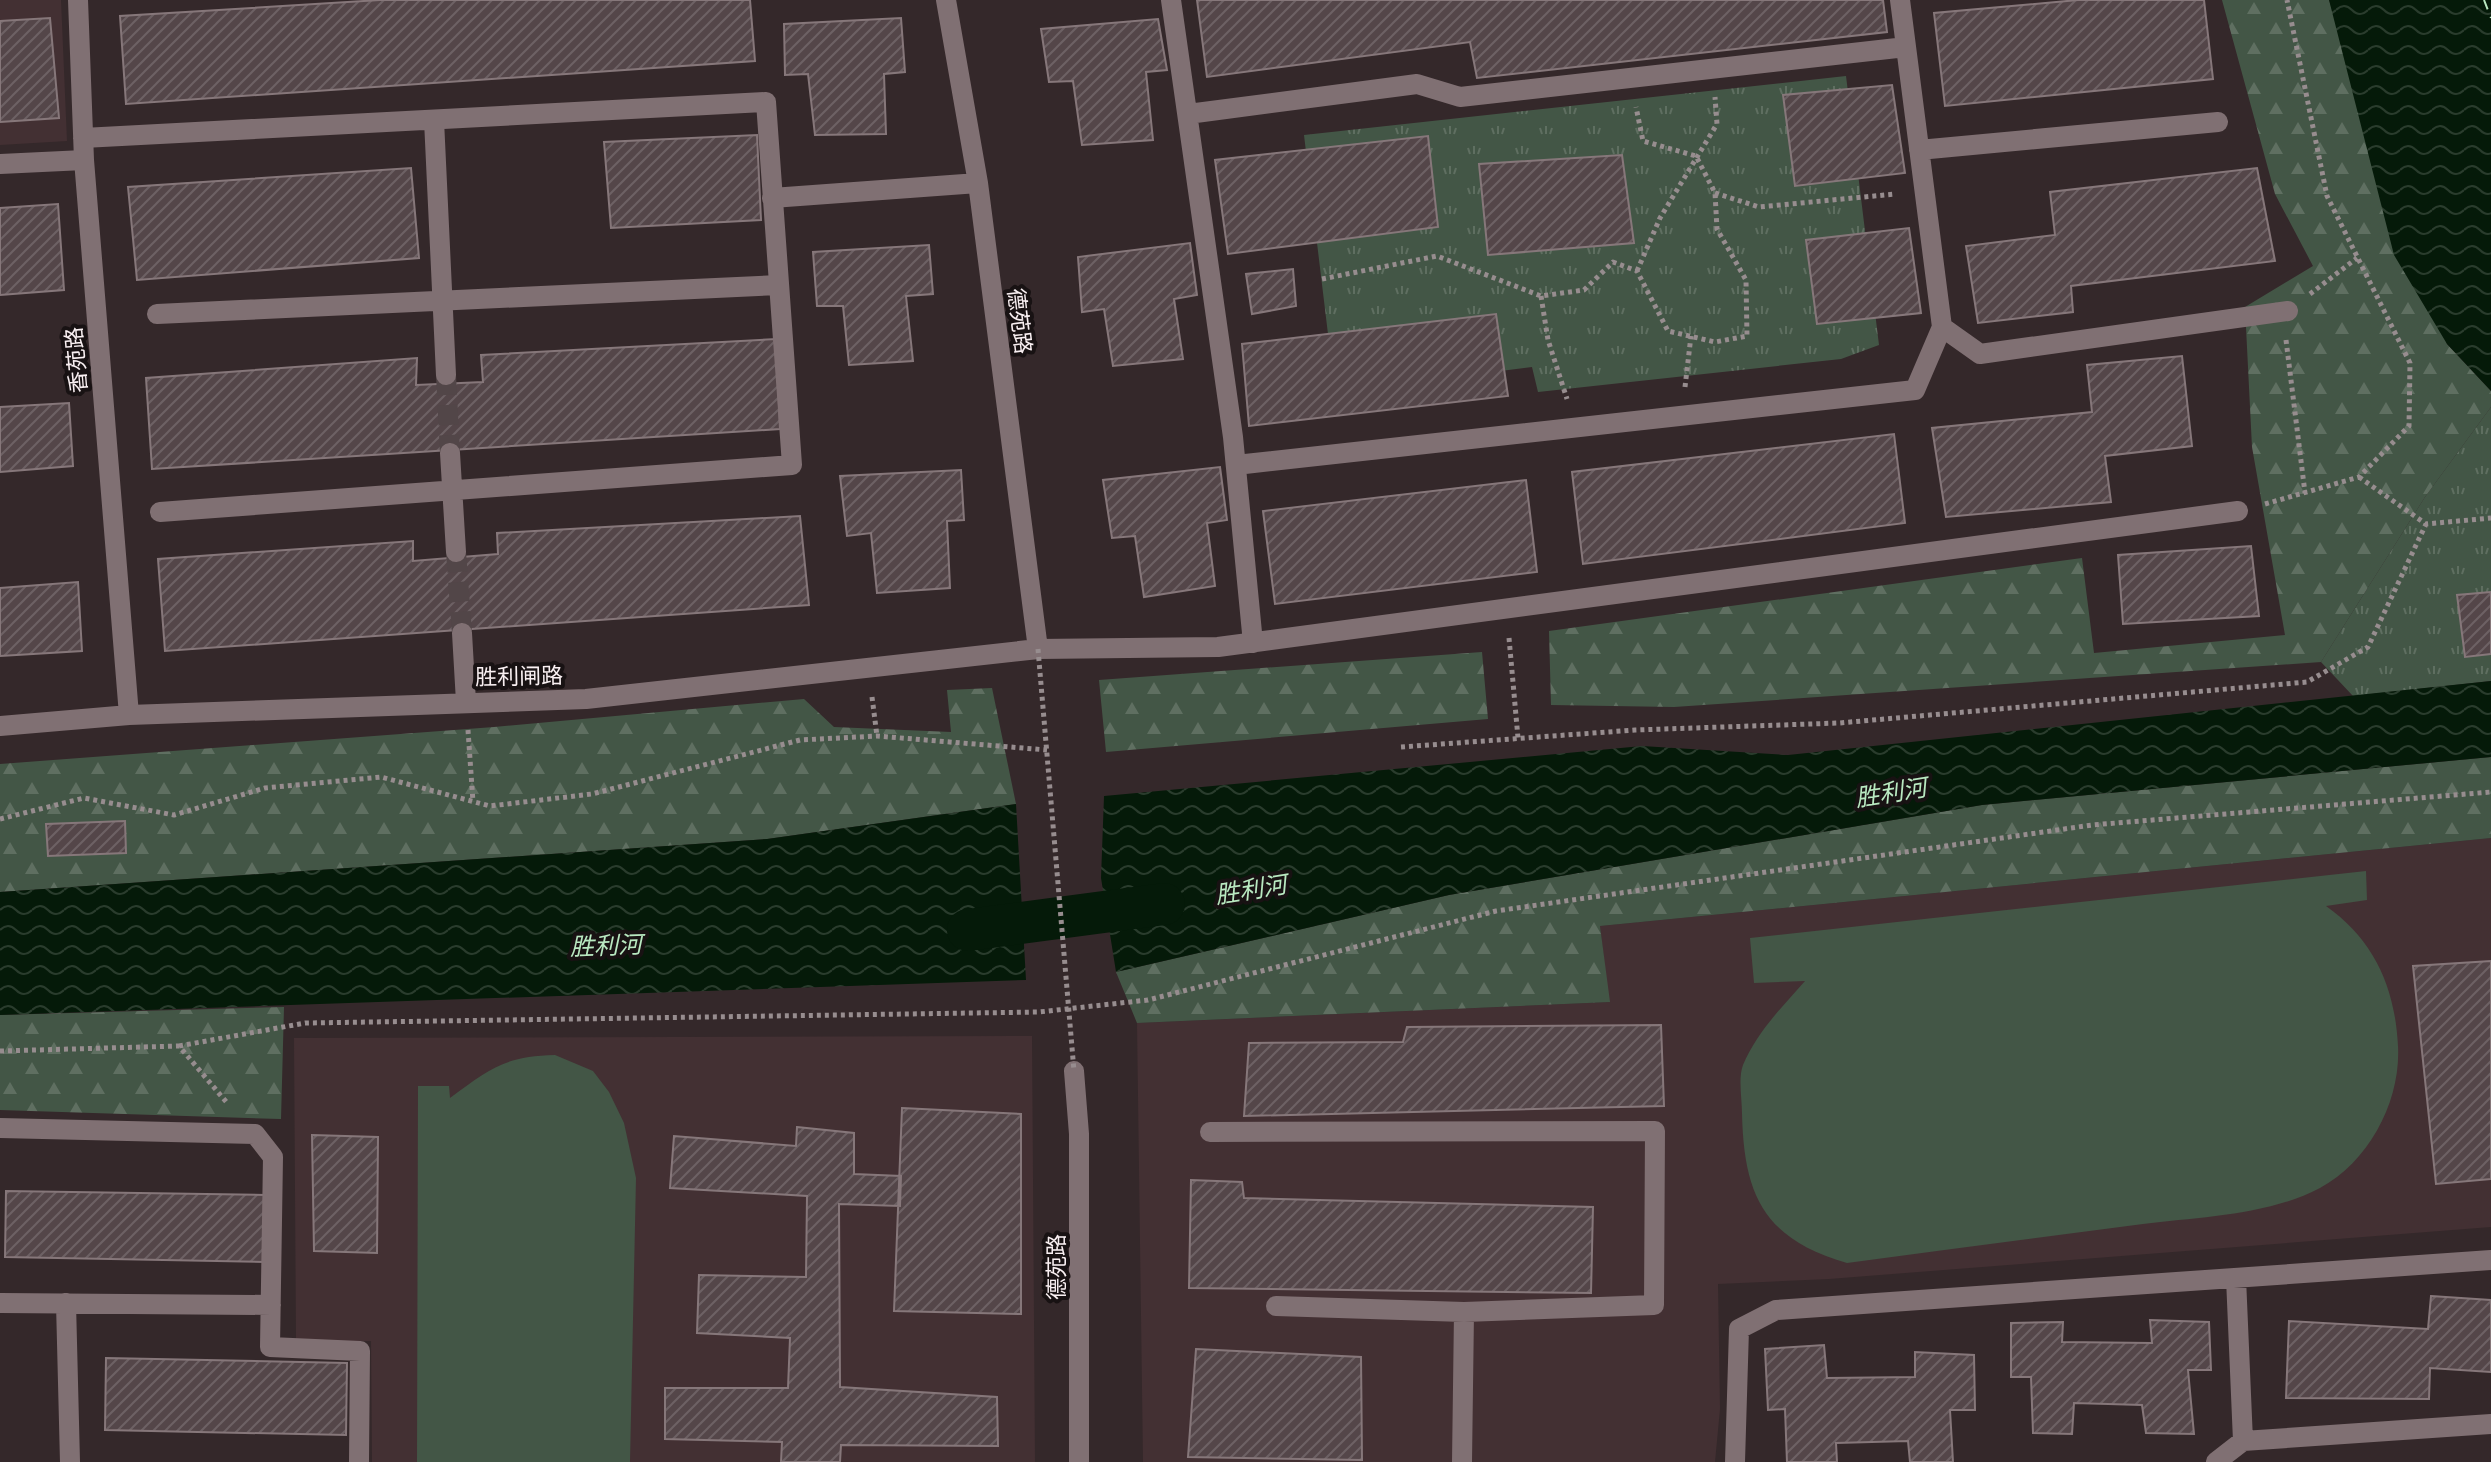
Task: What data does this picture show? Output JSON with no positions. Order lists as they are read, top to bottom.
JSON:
{
  "streets": {
    "street": ["德苑路", "香苑路", "胜利闸路"]
  },
  "crossings": [
    ["德苑路", "胜利闸路"],
    ["香苑路", "胜利闸路"]
  ],
  "water": ["胜利河"]
}
